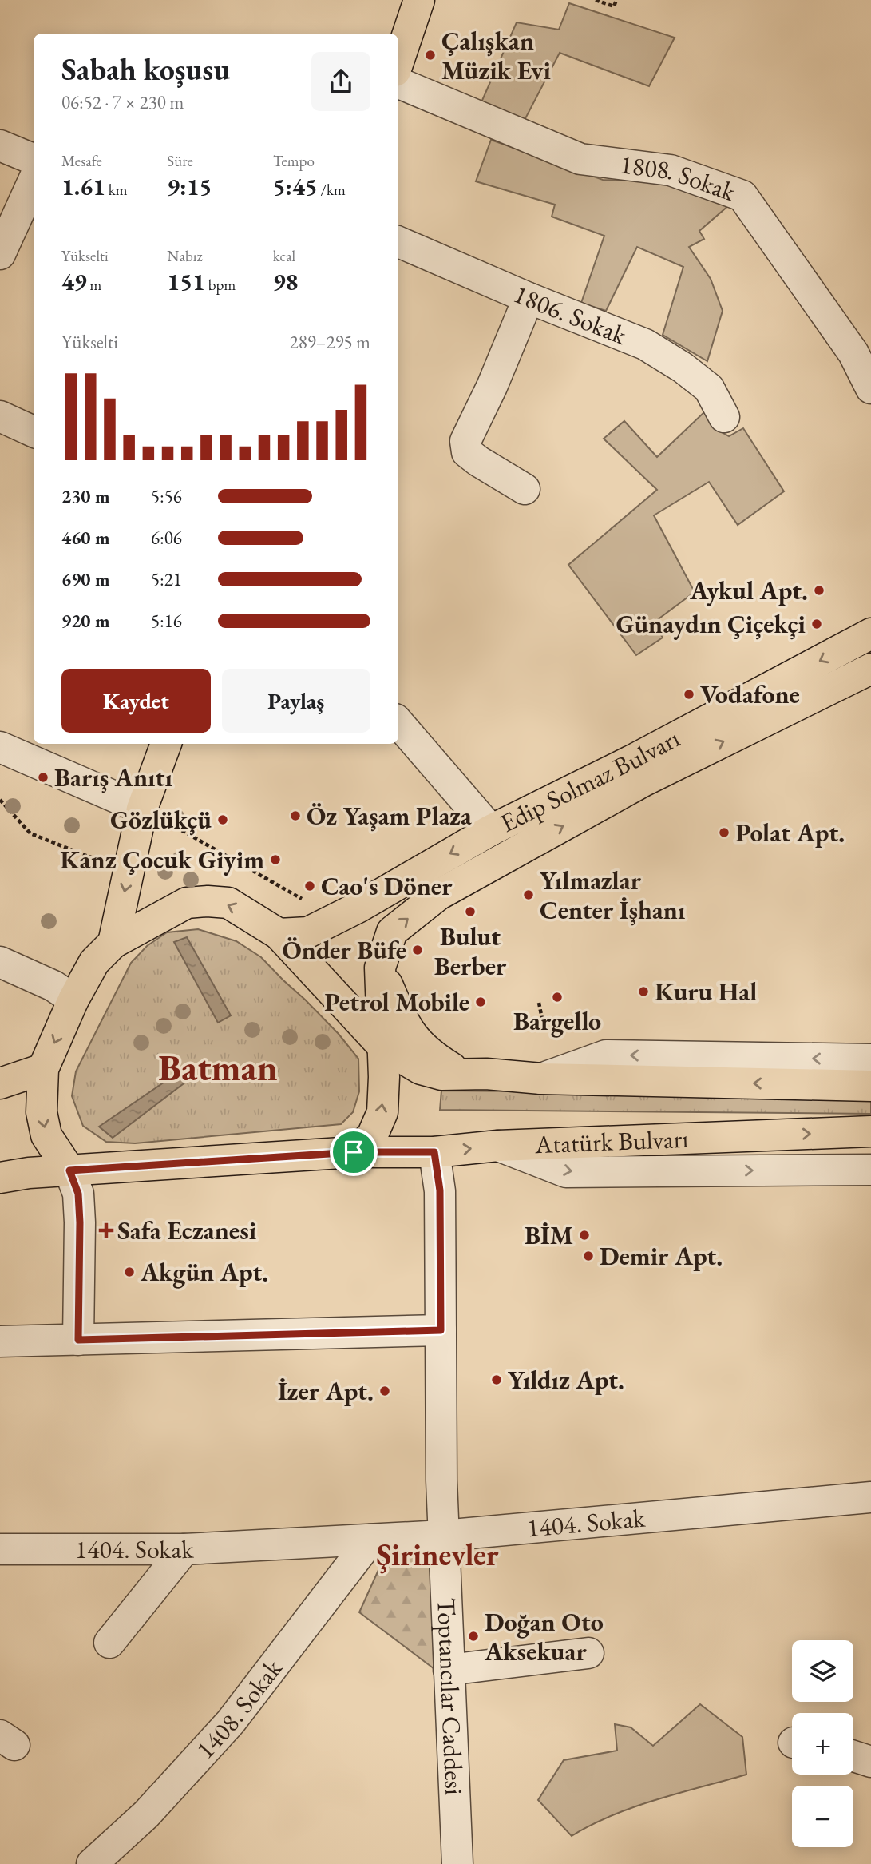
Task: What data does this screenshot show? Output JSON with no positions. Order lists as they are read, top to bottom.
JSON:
{
  "streets": {
    "main road": ["Edip Solmaz Bulvarı", "Atatürk Bulvarı"],
    "street": [
      "1808. Sokak",
      "1806. Sokak",
      "1404. Sokak",
      "Toptancılar Caddesi",
      "1408. Sokak"
    ]
  },
  "crossings": [
    ["Atatürk Bulvarı", "Toptancılar Caddesi"],
    ["1404. Sokak", "Toptancılar Caddesi"],
    ["1404. Sokak", "1408. Sokak"]
  ],
  "districts": ["Batman", "Şirinevler"],
  "places": {
    "other": [
      "Çalışkan Müzik Evi",
      "Aykul Apt.",
      "Günaydın Çiçekçi",
      "Vodafone",
      "Barış Anıtı",
      "Öz Yaşam Plaza",
      "Gözlükçü",
      "Polat Apt.",
      "Kanz Çocuk Giyim",
      "Cao's Döner",
      "Yılmazlar Center İşhanı",
      "Bulut Berber",
      "Önder Büfe",
      "Kuru Hal",
      "Bargello",
      "Petrol Mobile",
      "BİM",
      "Demir Apt.",
      "Akgün Apt.",
      "Yıldız Apt.",
      "İzer Apt.",
      "Doğan Oto Aksekuar"
    ],
    "health": ["Safa Eczanesi"]
  },
  "page": {
    "heading": ["Sabah koşusu", "06:52 · 7 × 230 m"],
    "stats": [
      ["Mesafe", "1.61 km"],
      ["Süre", "9:15"],
      ["Tempo", "5:45 /km"],
      ["Yükselti", "49 m"],
      ["Nabız", "151 bpm"],
      ["kcal", "98"]
    ],
    "chart": ["Yükselti", "289–295 m"],
    "list": [
      {
        "name": "230 m",
        "note": "5:56"
      },
      {
        "name": "460 m",
        "note": "6:06"
      },
      {
        "name": "690 m",
        "note": "5:21"
      },
      {
        "name": "920 m",
        "note": "5:16"
      }
    ],
    "buttons": ["Kaydet", "Paylaş"],
    "map_buttons": ["+", "−"]
  }
}
